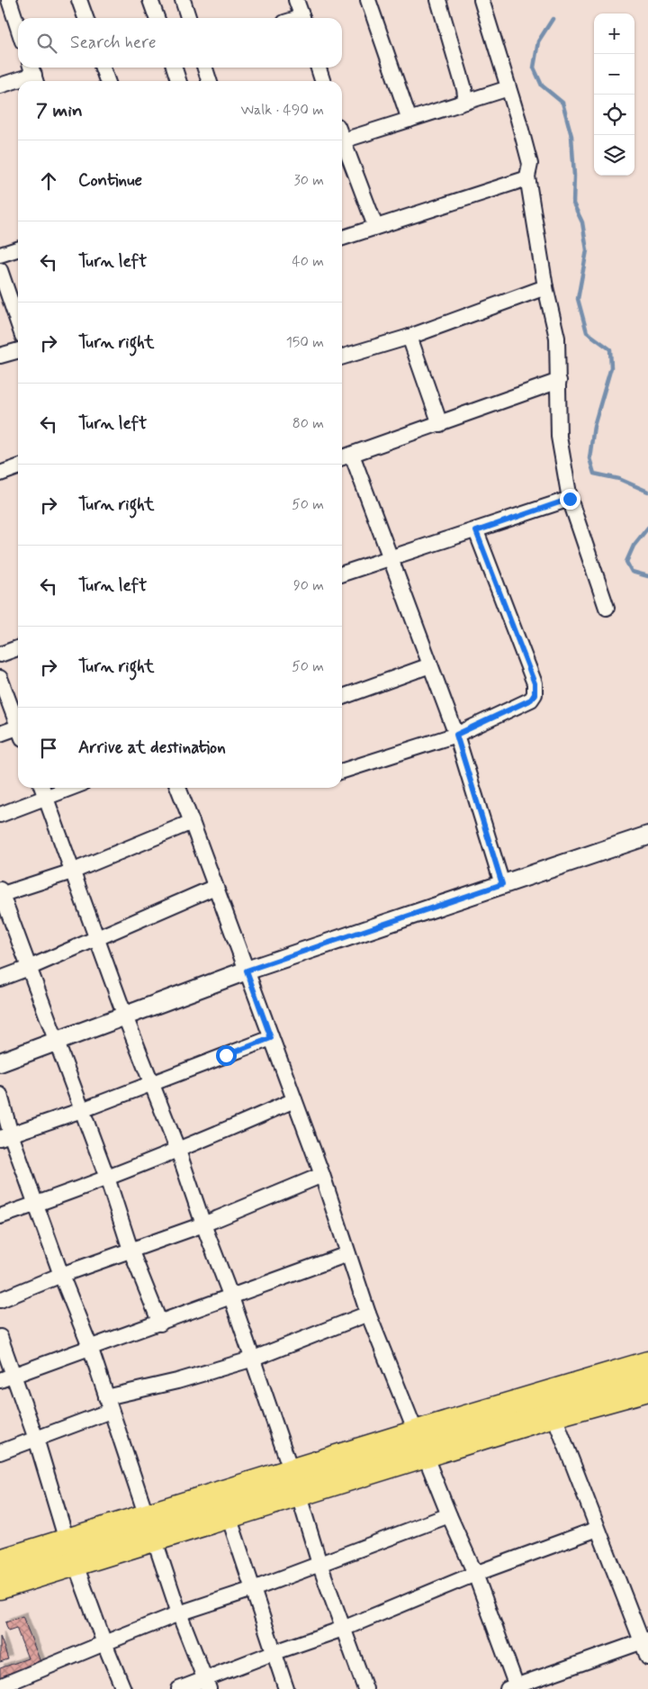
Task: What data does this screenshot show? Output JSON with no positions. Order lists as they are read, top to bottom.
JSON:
{
  "page": {
    "map_buttons": ["+", "−"],
    "search": "Search here",
    "heading": ["7 min", "Walk · 490 m"],
    "list": [
      ["Continue", "30 m"],
      ["Turn left", "40 m"],
      ["Turn right", "150 m"],
      ["Turn left", "80 m"],
      ["Turn right", "50 m"],
      ["Turn left", "90 m"],
      ["Turn right", "50 m"],
      "Arrive at destination"
    ]
  }
}
